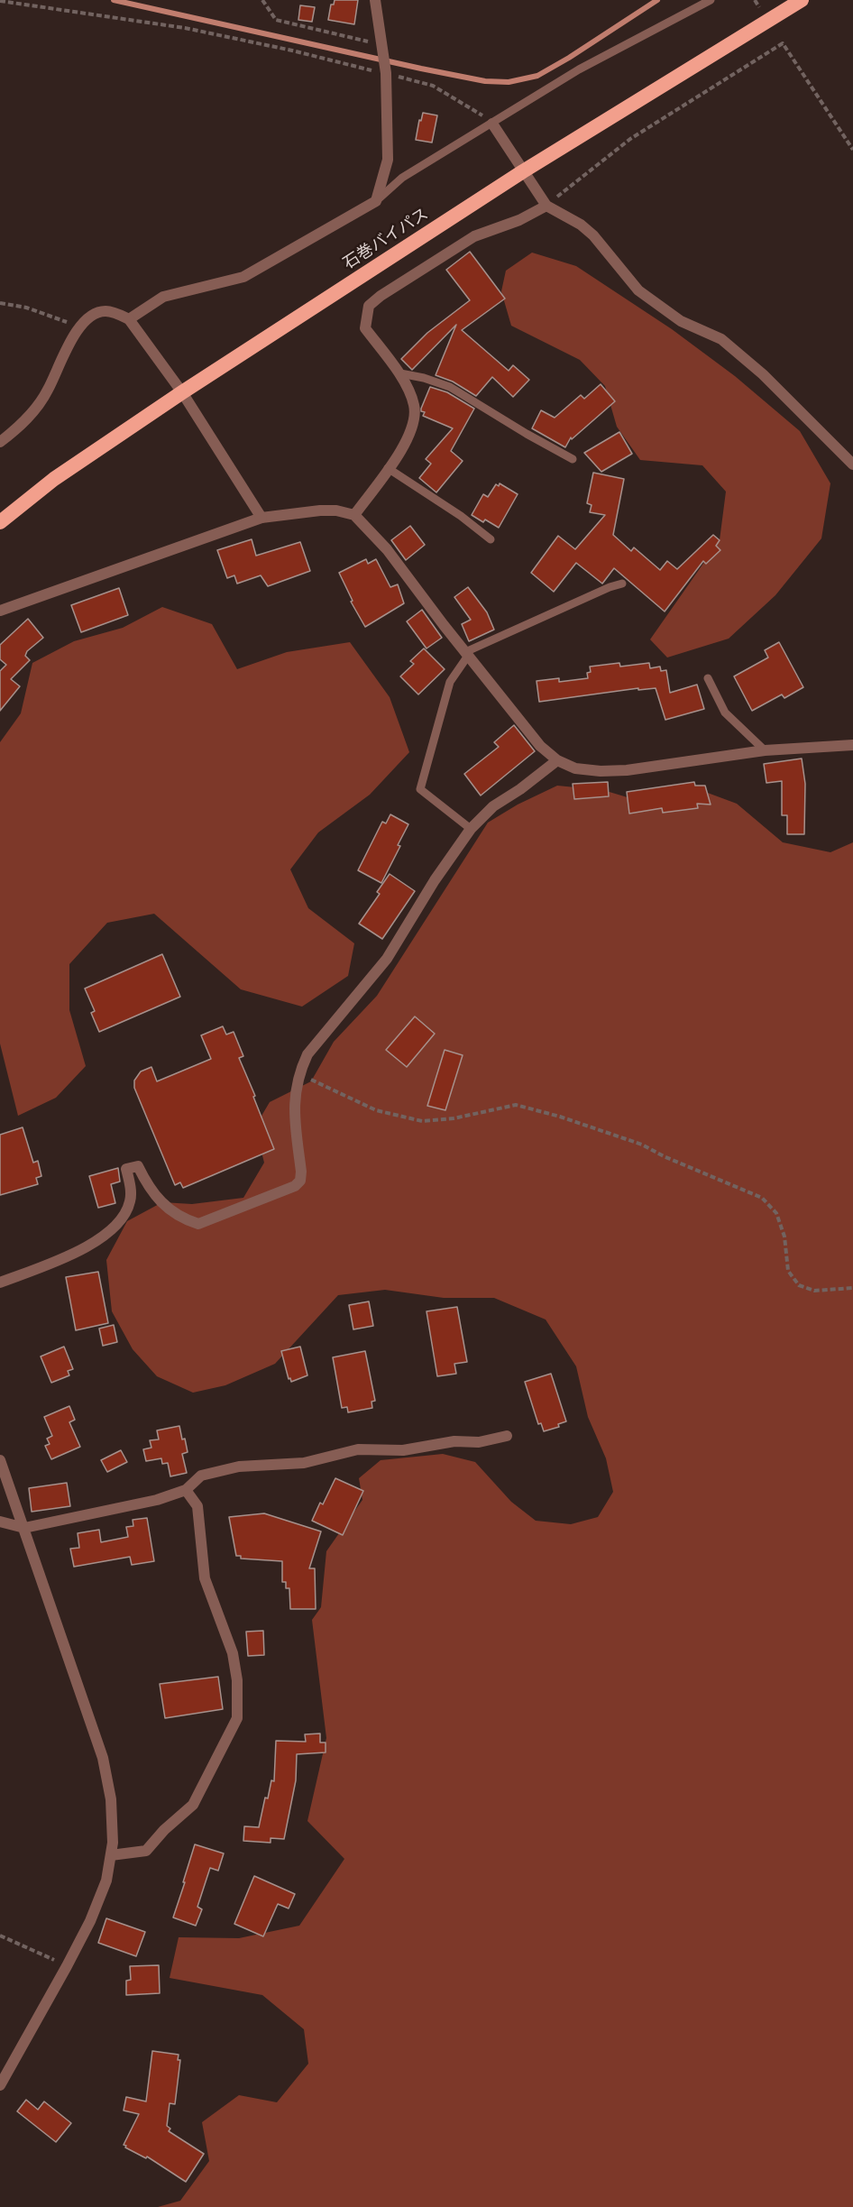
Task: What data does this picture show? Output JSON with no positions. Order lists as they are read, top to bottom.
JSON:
{
  "streets": {
    "highway": ["石巻バイパス"]
  }
}
